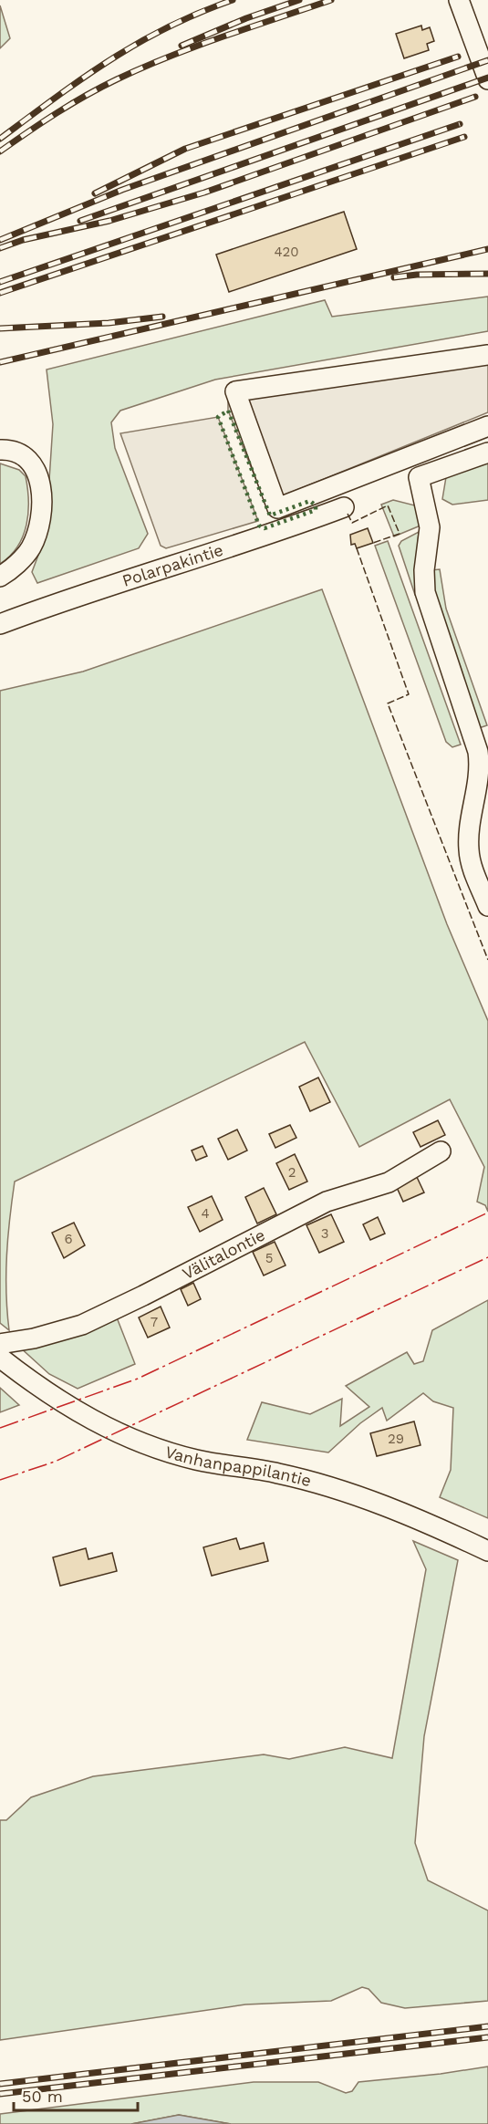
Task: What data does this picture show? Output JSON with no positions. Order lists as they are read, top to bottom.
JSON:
{
  "streets": {
    "street": ["Polarpakintie", "Välitalontie", "Vanhanpappilantie"]
  },
  "house_numbers": [
    "420",
    "2",
    "4",
    "3",
    "6",
    "5",
    "7",
    "29"
  ],
  "scale_bar": "50 m"
}
